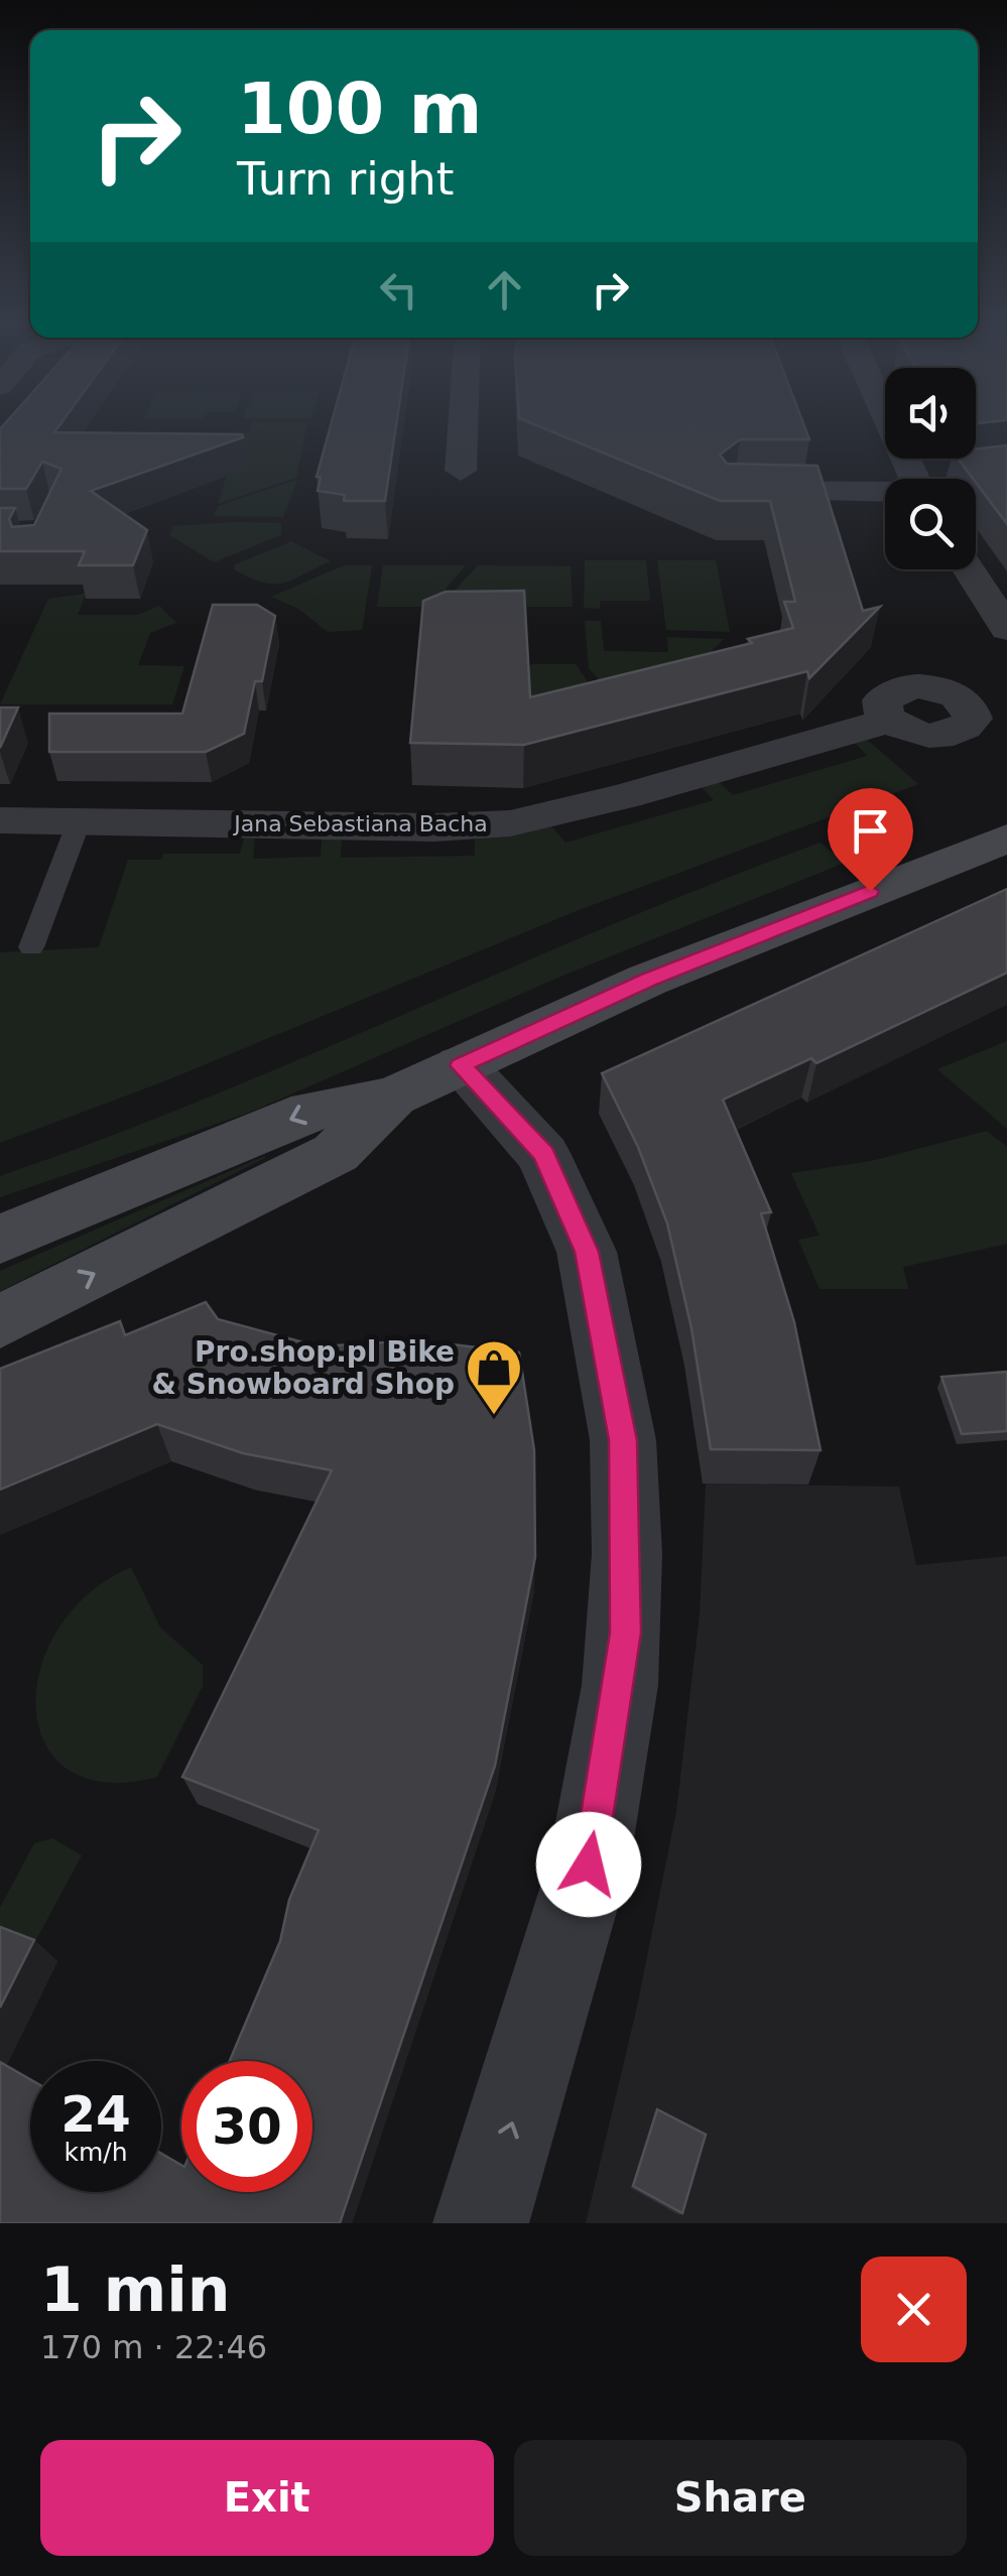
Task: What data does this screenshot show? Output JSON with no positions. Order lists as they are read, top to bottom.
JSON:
{
  "streets": {
    "street": ["Jana Sebastiana Bacha"]
  },
  "places": {
    "shop": ["Pro.shop.pl Bike & Snowboard Shop"]
  },
  "page": {
    "turn": ["100 m", "Turn right"],
    "speed": "24 km/h",
    "limit": "30",
    "heading": ["1 min", "170 m · 22:46"],
    "buttons": ["Exit", "Share"]
  }
}
